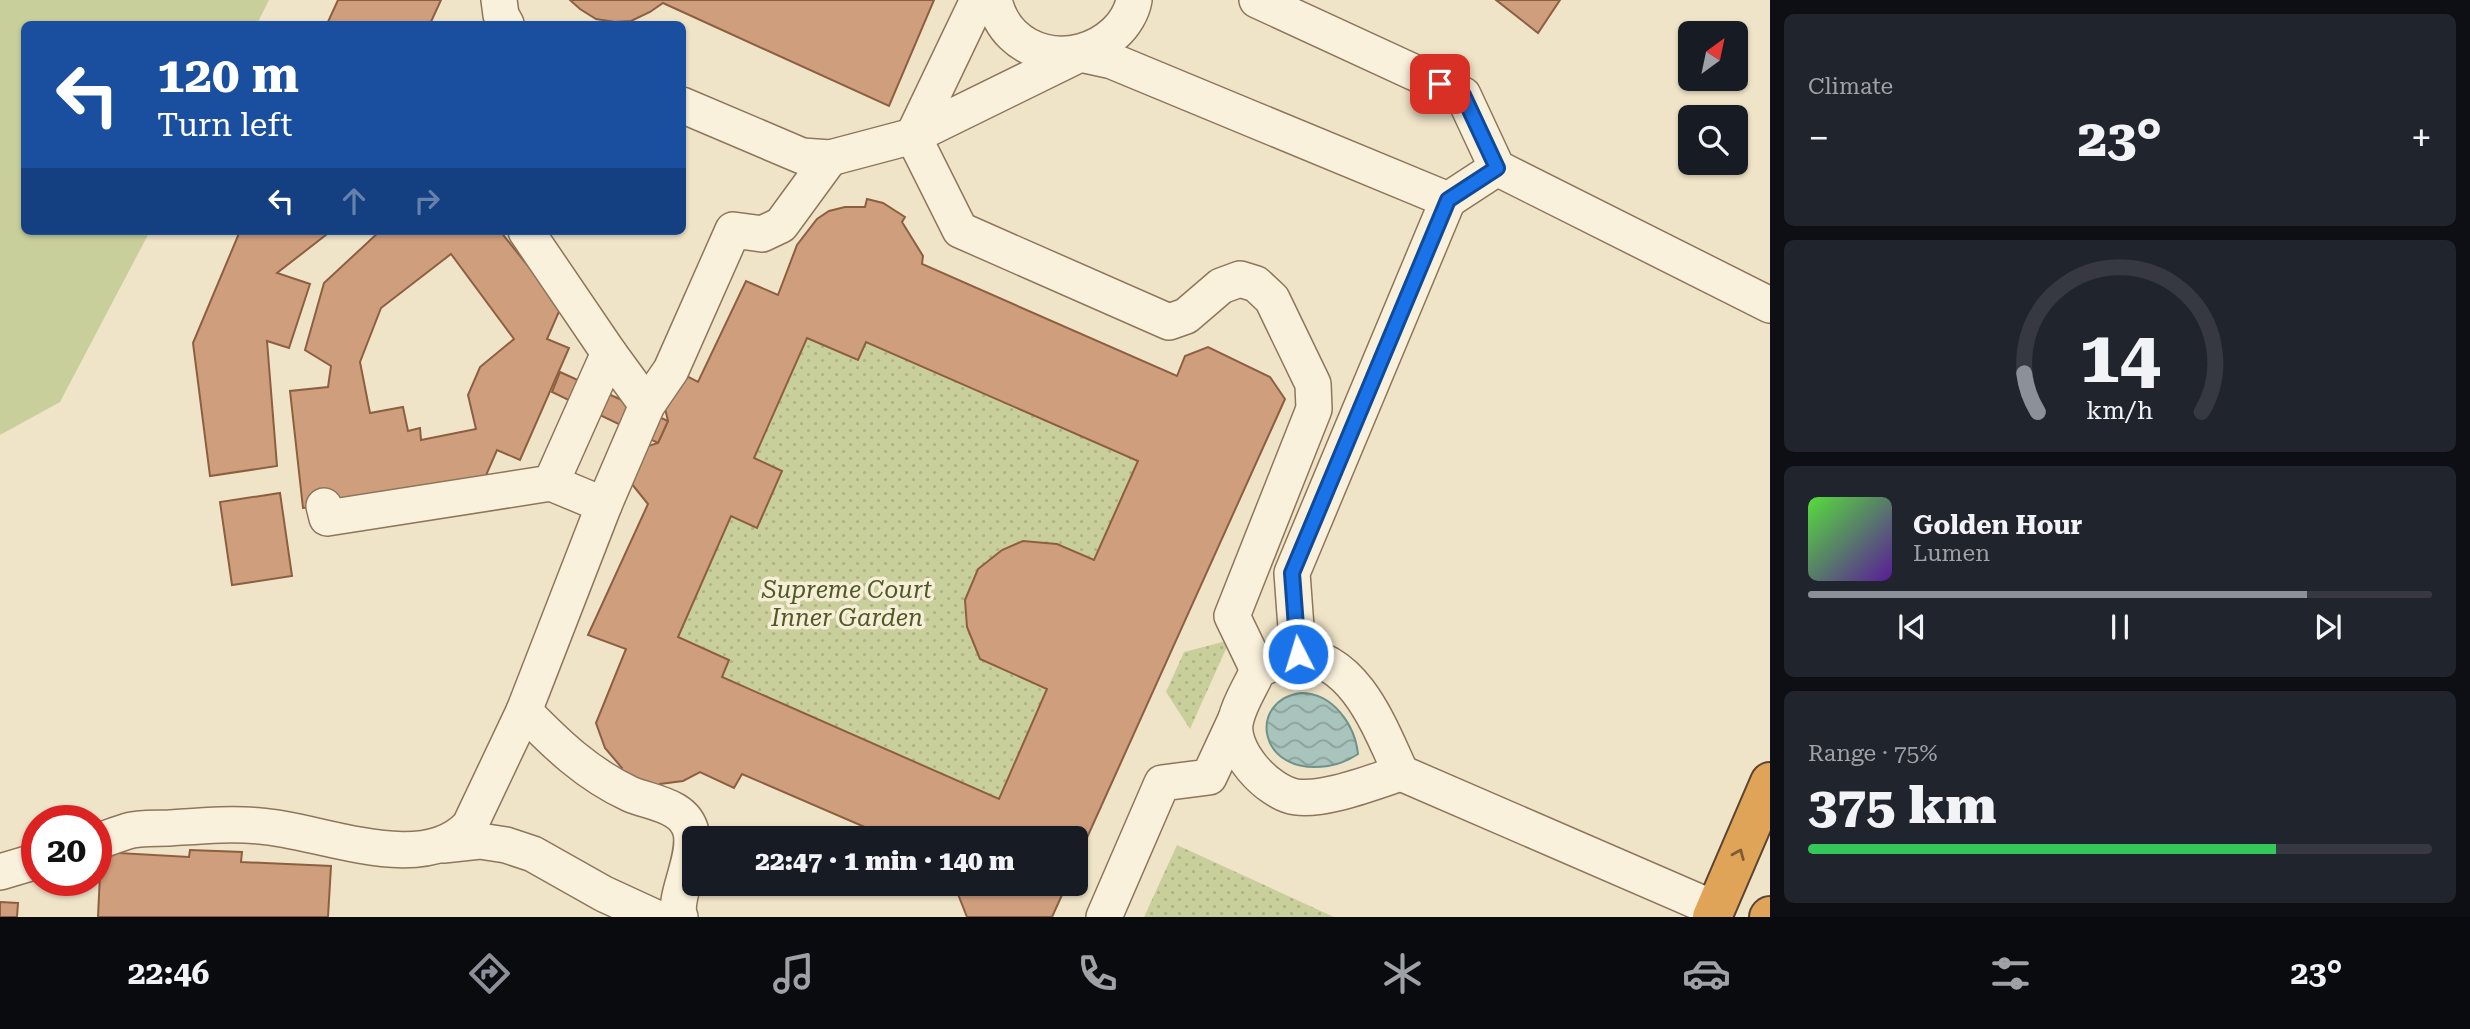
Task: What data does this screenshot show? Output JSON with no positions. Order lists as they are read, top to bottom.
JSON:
{
  "parks": ["Supreme Court Inner Garden"],
  "north": "top right",
  "page": {
    "tile": [
      "Climate",
      ["Range · 75%", "375 km"]
    ],
    "turn": ["120 m", "Turn left"],
    "heat": ["−", "23°", "+"],
    "song": ["Golden Hour", "Lumen"],
    "limit": "20",
    "trip": "22:47 · 1 min · 140 m",
    "tabs": ["22:46", "23°"],
    "gauge": ["14", "km/h"]
  }
}
